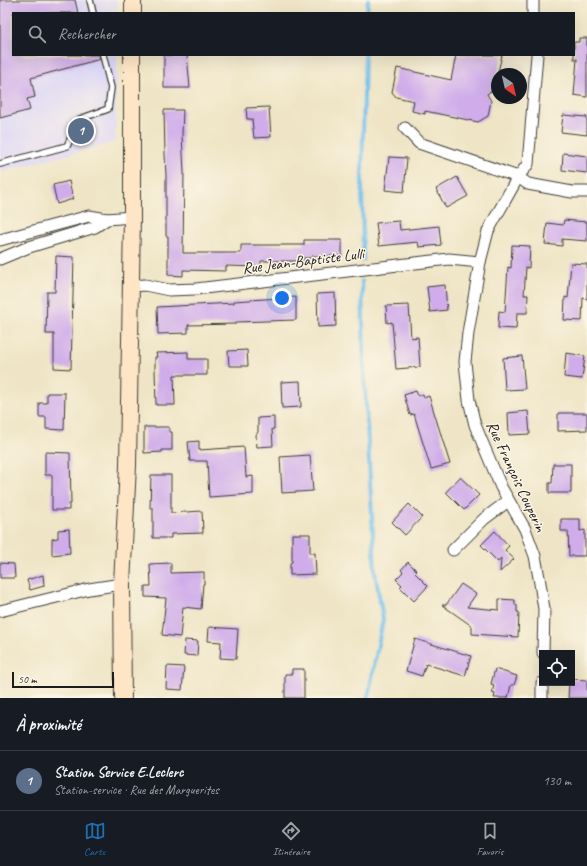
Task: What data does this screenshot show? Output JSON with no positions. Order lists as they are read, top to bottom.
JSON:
{
  "streets": {
    "street": ["Rue Jean-Baptiste Lulli", "Rue François Couperin"]
  },
  "crossings": [
    ["Rue Jean-Baptiste Lulli", "Rue François Couperin"]
  ],
  "scale_bar": "50 m",
  "north": "bottom right",
  "page": {
    "search": "Rechercher",
    "pins": "1",
    "scale": "50 m",
    "heading": "À proximité",
    "list": [
      {
        "mark": "1",
        "name": "Station Service E.Leclerc",
        "note": "Station-service · Rue des Marguerites",
        "value": "130 m"
      }
    ],
    "nav": ["Carte", "Itinéraire", "Favoris"]
  }
}
